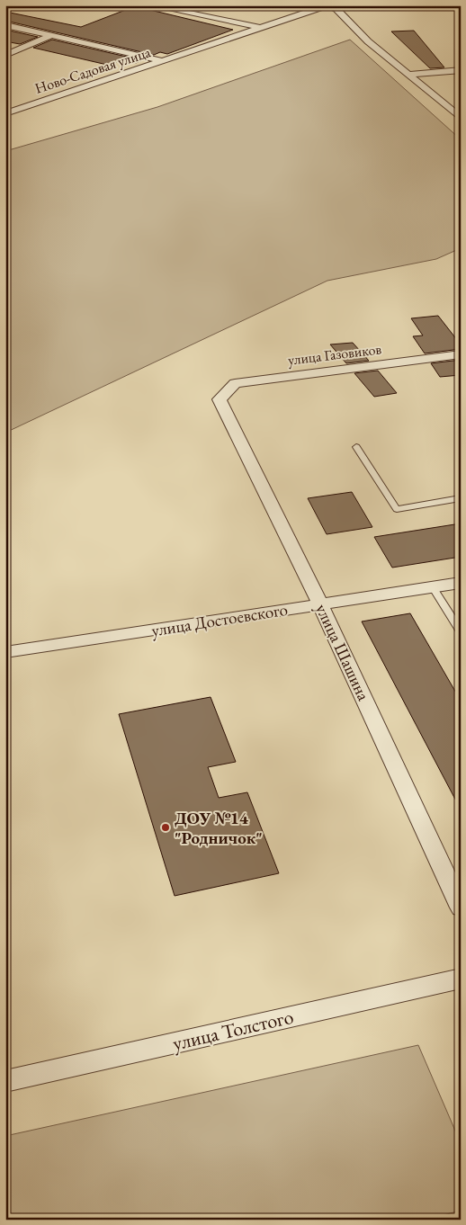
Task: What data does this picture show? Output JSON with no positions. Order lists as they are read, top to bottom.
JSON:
{
  "streets": {
    "street": [
      "Ново-Садовая улица",
      "улица Газовиков",
      "улица Достоевского",
      "улица Шашина",
      "улица Толстого"
    ]
  },
  "crossings": [
    ["улица Газовиков", "улица Шашина"],
    ["улица Достоевского", "улица Шашина"]
  ],
  "places": ["ДОУ №14 \"Родничок\""]
}
